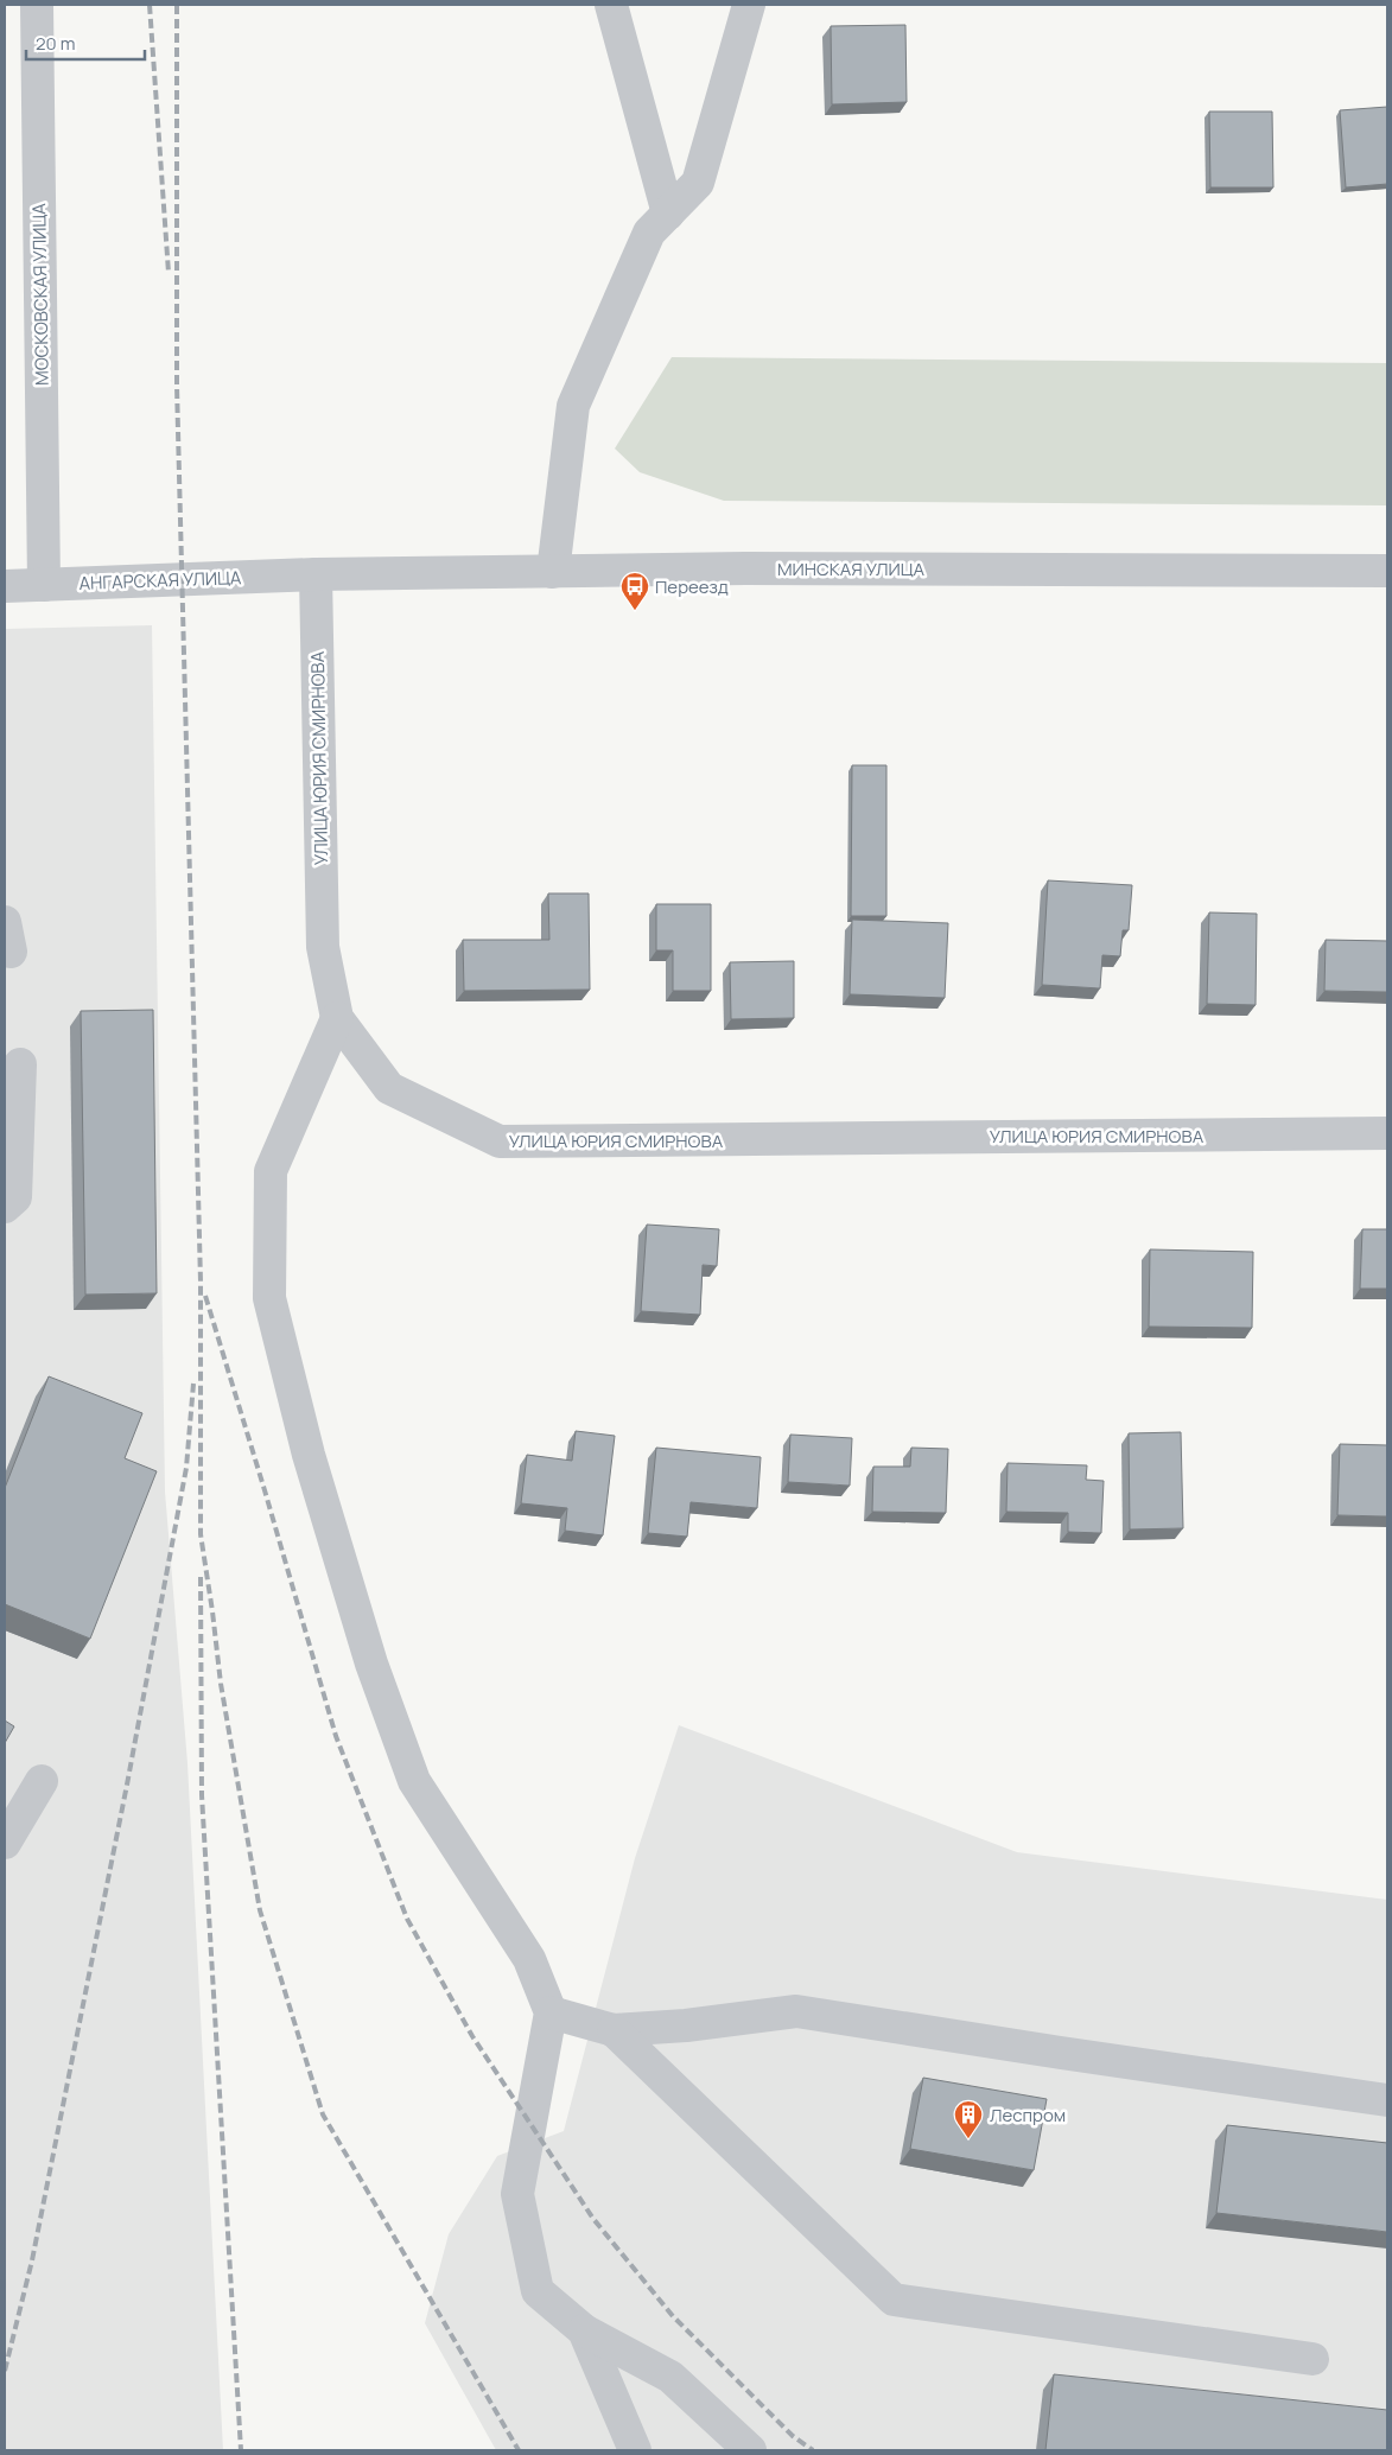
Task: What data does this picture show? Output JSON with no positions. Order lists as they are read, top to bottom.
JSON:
{
  "streets": {
    "street": [
      "МОСКОВСКАЯ УЛИЦА",
      "МИНСКАЯ УЛИЦА",
      "АНГАРСКАЯ УЛИЦА",
      "УЛИЦА ЮРИЯ СМИРНОВА"
    ]
  },
  "crossings": [
    ["МОСКОВСКАЯ УЛИЦА", "АНГАРСКАЯ УЛИЦА"],
    ["МИНСКАЯ УЛИЦА", "АНГАРСКАЯ УЛИЦА"],
    ["МИНСКАЯ УЛИЦА", "УЛИЦА ЮРИЯ СМИРНОВА"],
    ["АНГАРСКАЯ УЛИЦА", "УЛИЦА ЮРИЯ СМИРНОВА"]
  ],
  "places": {
    "bus stop": ["Переезд"],
    "building": ["Леспром"]
  },
  "scale_bar": "20 m"
}
